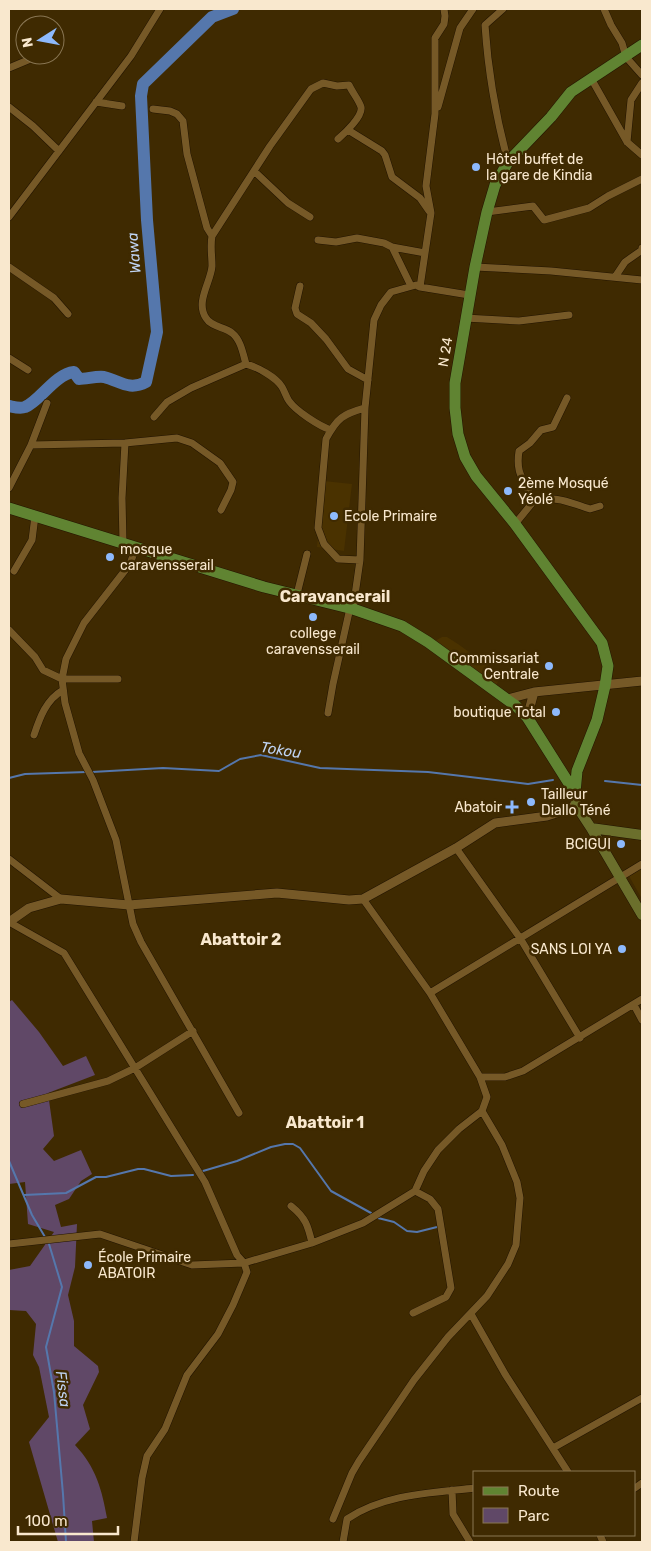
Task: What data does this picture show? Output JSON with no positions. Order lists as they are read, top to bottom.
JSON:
{
  "streets": {
    "main road": ["N 24"]
  },
  "districts": ["Caravancerail", "Abattoir 2", "Abattoir 1"],
  "water": ["Wawa", "Tokou", "Fissa"],
  "places": {
    "other": [
      "Hôtel buffet de la gare de Kindia",
      "2ème Mosqué Yéolé",
      "Ecole Primaire",
      "mosque caravensserail",
      "college caravensserail",
      "Commissariat Centrale",
      "boutique Total",
      "Tailleur Diallo Téné",
      "BCIGUI",
      "SANS LOI YA",
      "École Primaire ABATOIR"
    ],
    "health": ["Abatoir"]
  },
  "legend": ["Route", "Parc"],
  "scale_bar": "100 m",
  "north": "left"
}
